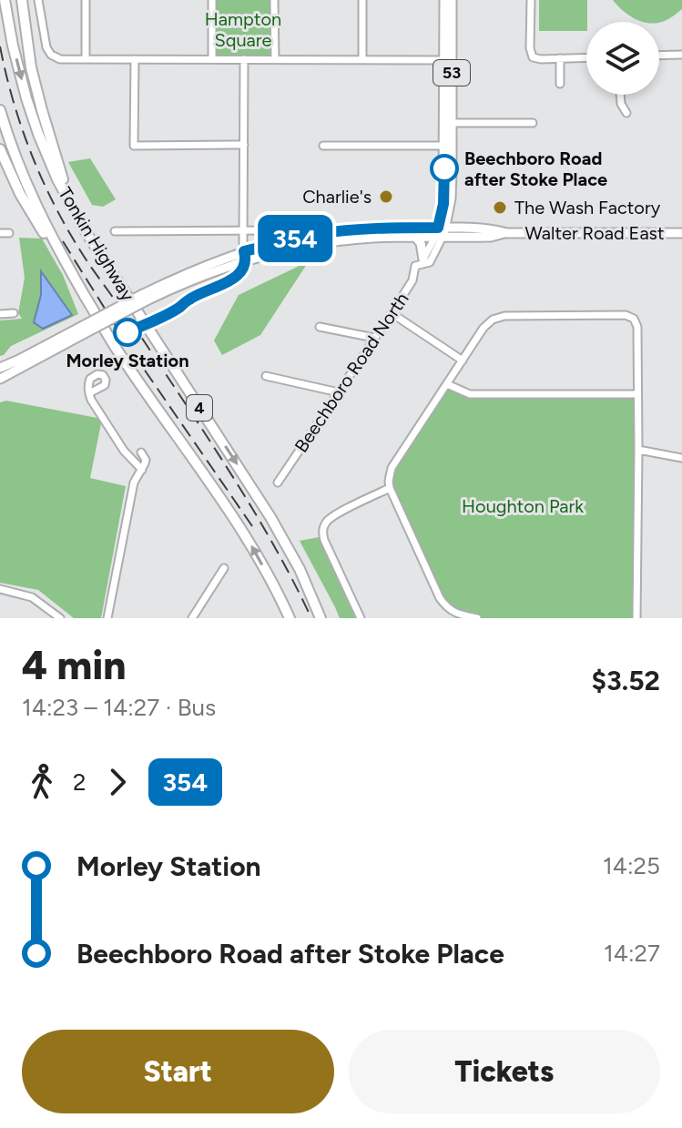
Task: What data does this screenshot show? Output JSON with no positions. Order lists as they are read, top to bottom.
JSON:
{
  "streets": {
    "highway": ["Tonkin Highway", "4"],
    "main road": ["53", "Walter Road East", "Beechboro Road North"]
  },
  "crossings": [
    ["Walter Road East", "Beechboro Road North"]
  ],
  "parks": ["Hampton Square", "Houghton Park"],
  "places": [
    "Beechboro Road after Stoke Place",
    "Charlie's",
    "The Wash Factory",
    "Morley Station"
  ],
  "lines": ["bus line 354"],
  "page": {
    "on_map": "354",
    "heading": ["4 min", "14:23 – 14:27 · Bus", "$3.52"],
    "legs": ["2", "354"],
    "list": [
      {
        "name": "Morley Station",
        "value": "14:25"
      },
      {
        "name": "Beechboro Road after Stoke Place",
        "value": "14:27"
      }
    ],
    "buttons": ["Start", "Tickets"]
  }
}
